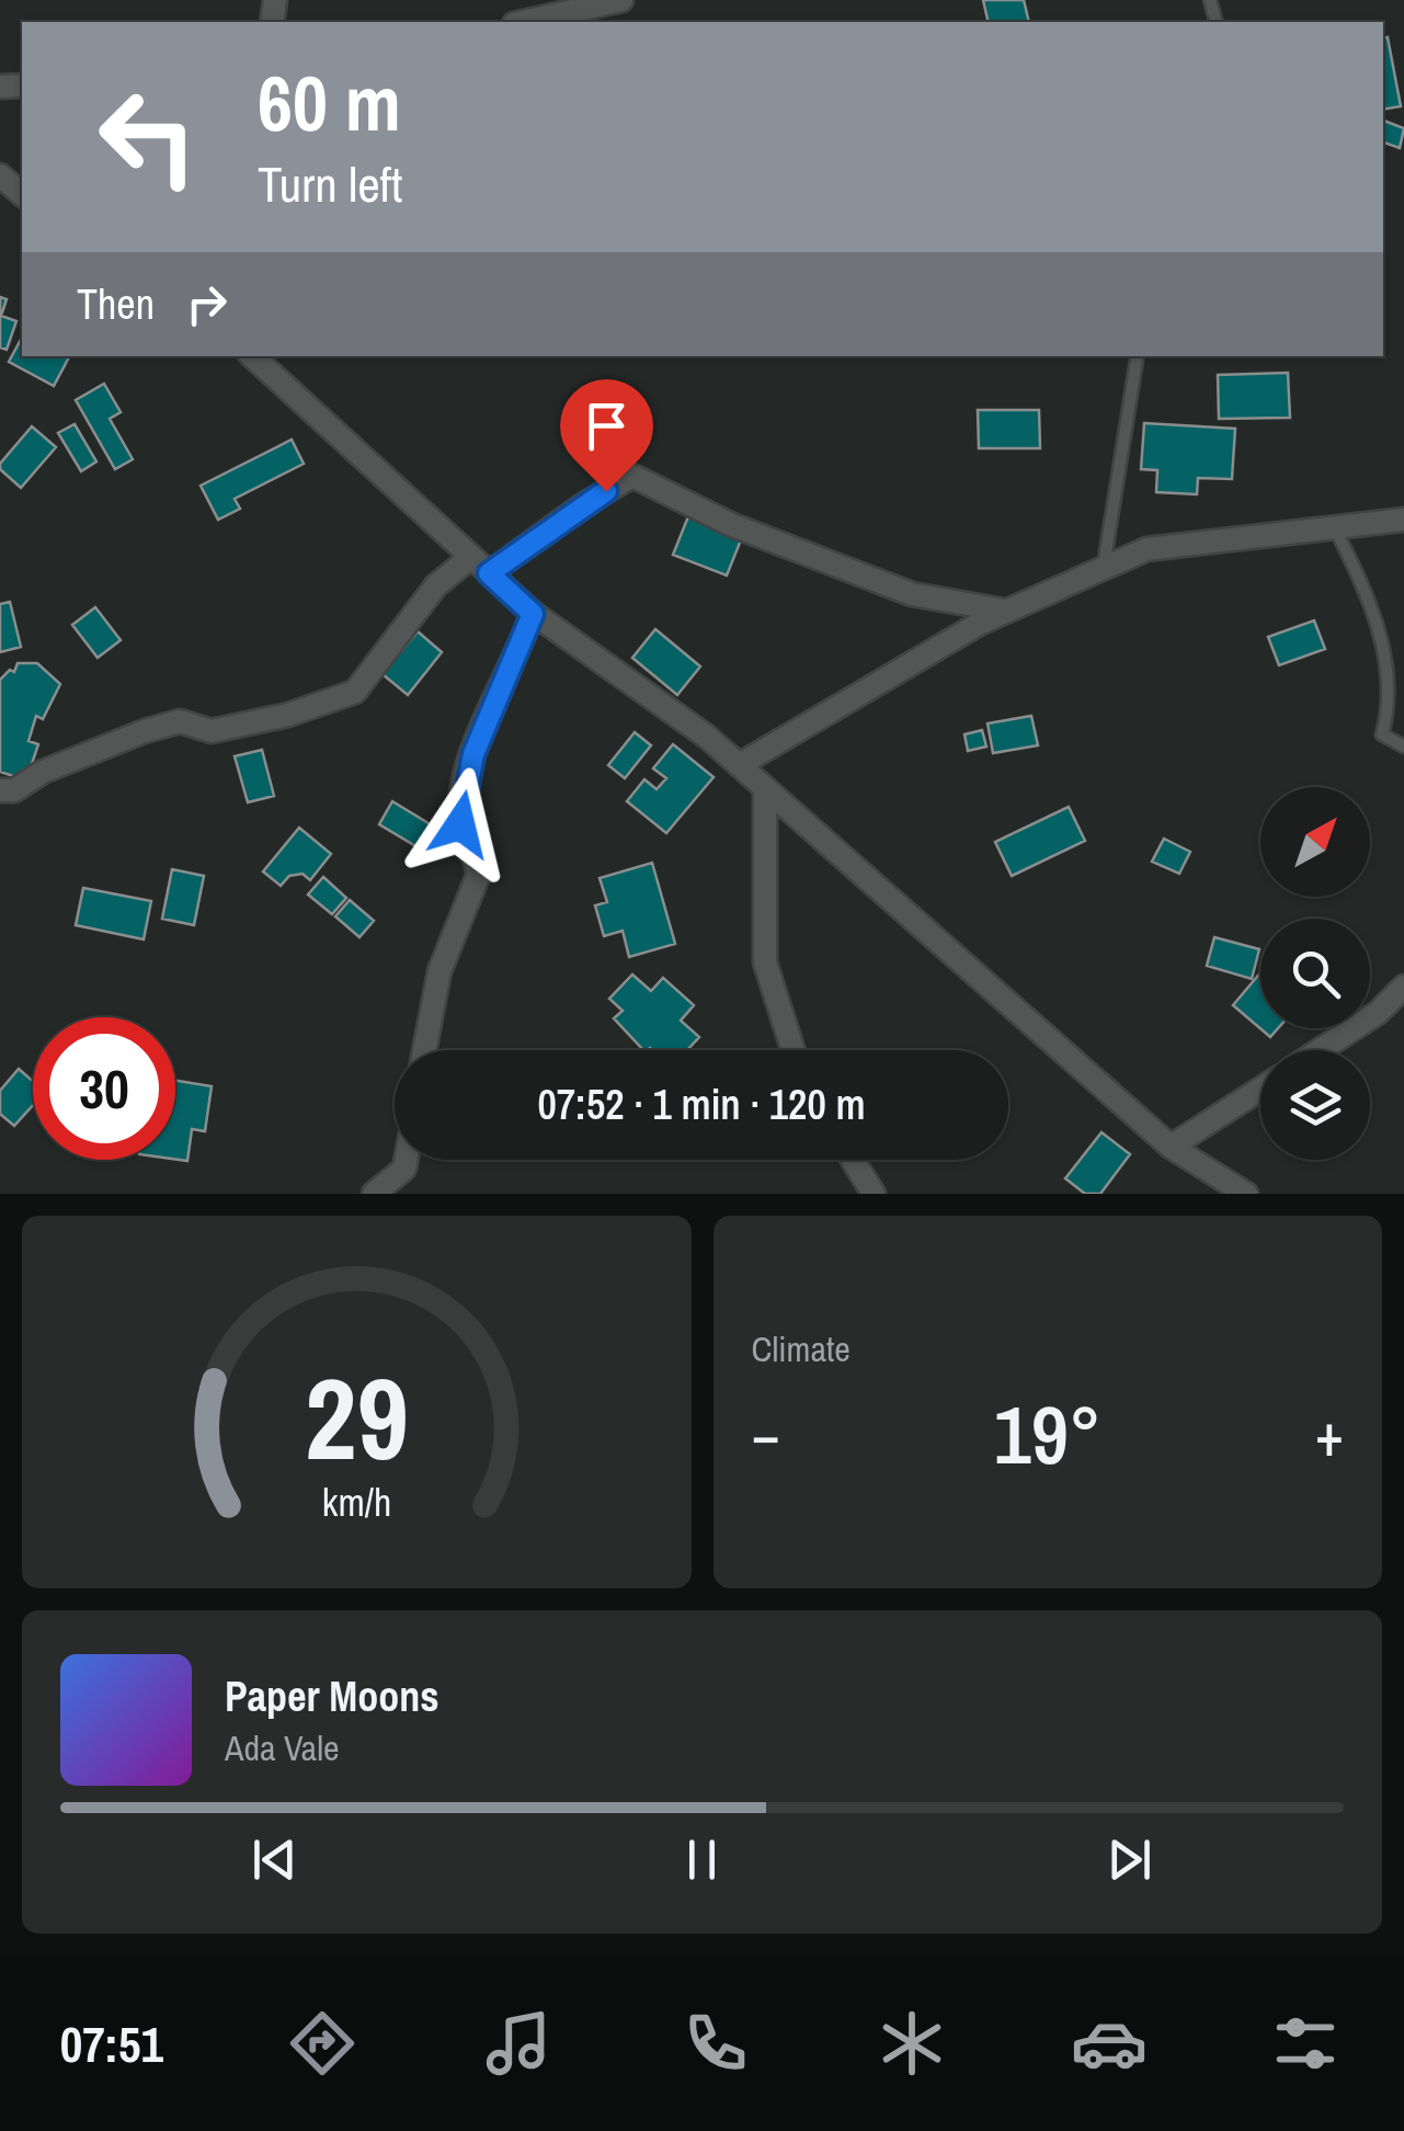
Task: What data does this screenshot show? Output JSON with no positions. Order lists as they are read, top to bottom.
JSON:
{
  "north": "top right",
  "page": {
    "turn": ["60 m", "Turn left"],
    "then": "Then",
    "limit": "30",
    "trip": "07:52 · 1 min · 120 m",
    "tile": "Climate",
    "heat": ["−", "19°", "+"],
    "song": ["Paper Moons", "Ada Vale"],
    "tabs": "07:51",
    "gauge": ["29", "km/h"]
  }
}
